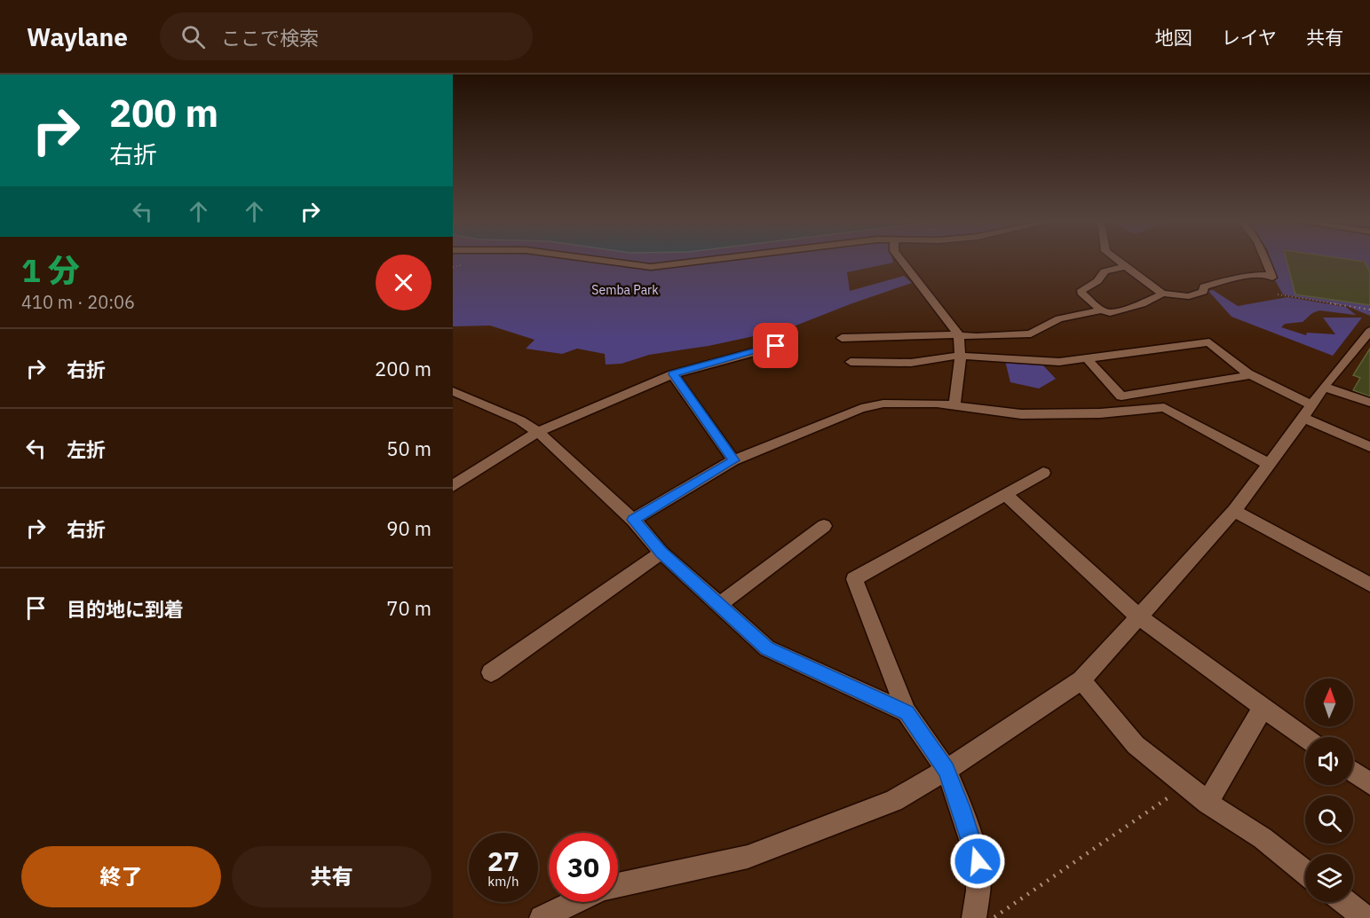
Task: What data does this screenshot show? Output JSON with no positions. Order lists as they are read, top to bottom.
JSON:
{
  "parks": ["Semba Park"],
  "north": "top",
  "page": {
    "header": "Waylane",
    "search": "ここで検索",
    "nav": ["地図", "レイヤ", "共有"],
    "turn": ["200 m", "右折"],
    "heading": ["1 分", "410 m · 20:06"],
    "list": [
      {
        "name": "右折",
        "value": "200 m"
      },
      {
        "name": "左折",
        "value": "50 m"
      },
      {
        "name": "右折",
        "value": "90 m"
      },
      {
        "name": "目的地に到着",
        "value": "70 m"
      }
    ],
    "speed": "27 km/h",
    "limit": "30",
    "buttons": ["終了", "共有"]
  }
}
